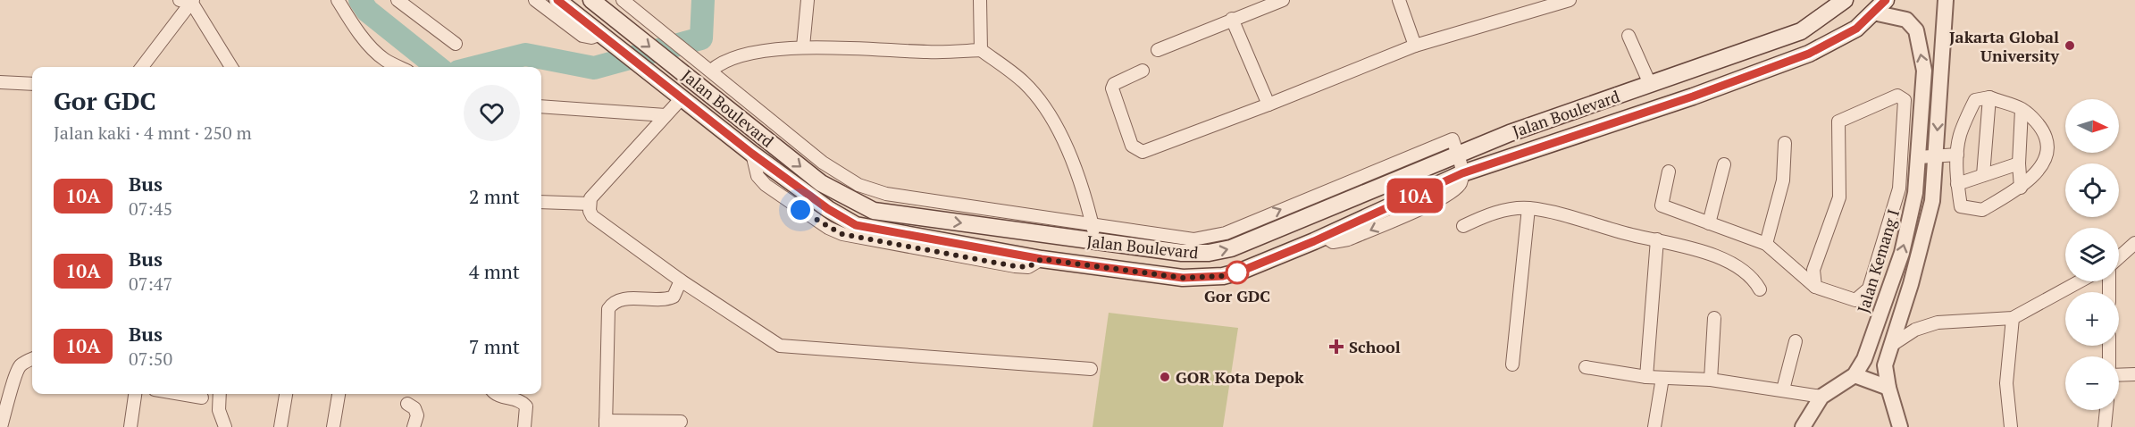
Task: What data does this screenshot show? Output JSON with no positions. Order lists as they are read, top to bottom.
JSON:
{
  "streets": {
    "main road": ["Jalan Boulevard"],
    "street": ["Jalan Kemang I"]
  },
  "crossings": [
    ["Jalan Boulevard", "Jalan Kemang I"]
  ],
  "places": {
    "other": ["Jakarta Global University", "Gor GDC", "GOR Kota Depok"],
    "health": ["School"]
  },
  "lines": ["bus line 10A"],
  "north": "right",
  "page": {
    "on_map": "10A",
    "heading": ["Gor GDC", "Jalan kaki · 4 mnt · 250 m"],
    "map_buttons": ["+", "−"],
    "list": [
      {
        "mark": "10A",
        "name": "Bus",
        "note": "07:45",
        "value": "2 mnt"
      },
      {
        "mark": "10A",
        "name": "Bus",
        "note": "07:47",
        "value": "4 mnt"
      },
      {
        "mark": "10A",
        "name": "Bus",
        "note": "07:50",
        "value": "7 mnt"
      }
    ]
  }
}
